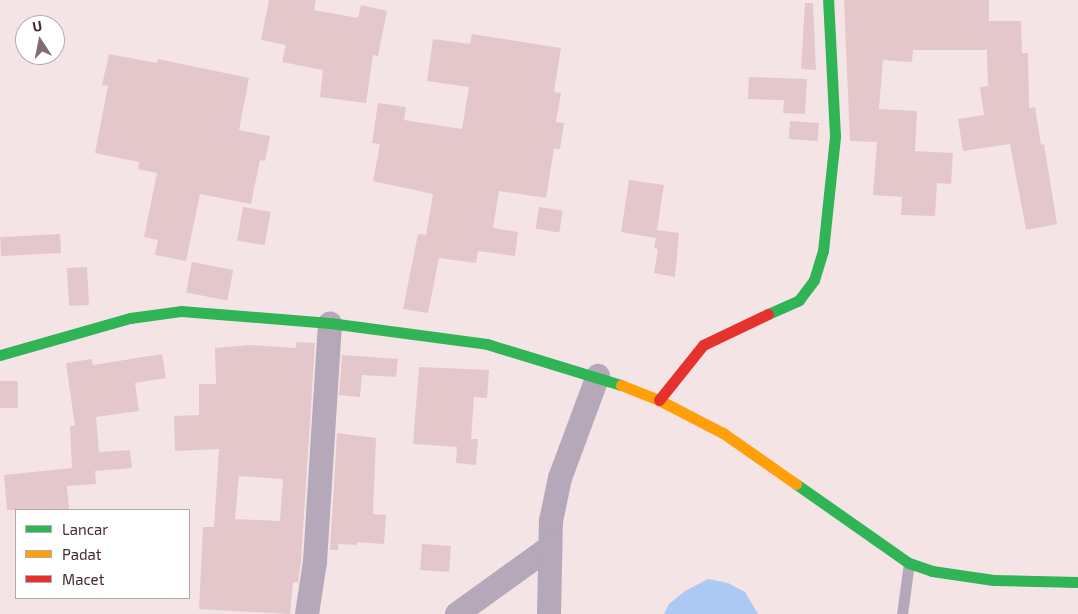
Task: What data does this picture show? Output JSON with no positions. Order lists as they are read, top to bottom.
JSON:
{
  "legend": ["Lancar", "Padat", "Macet"],
  "north": "top"
}
